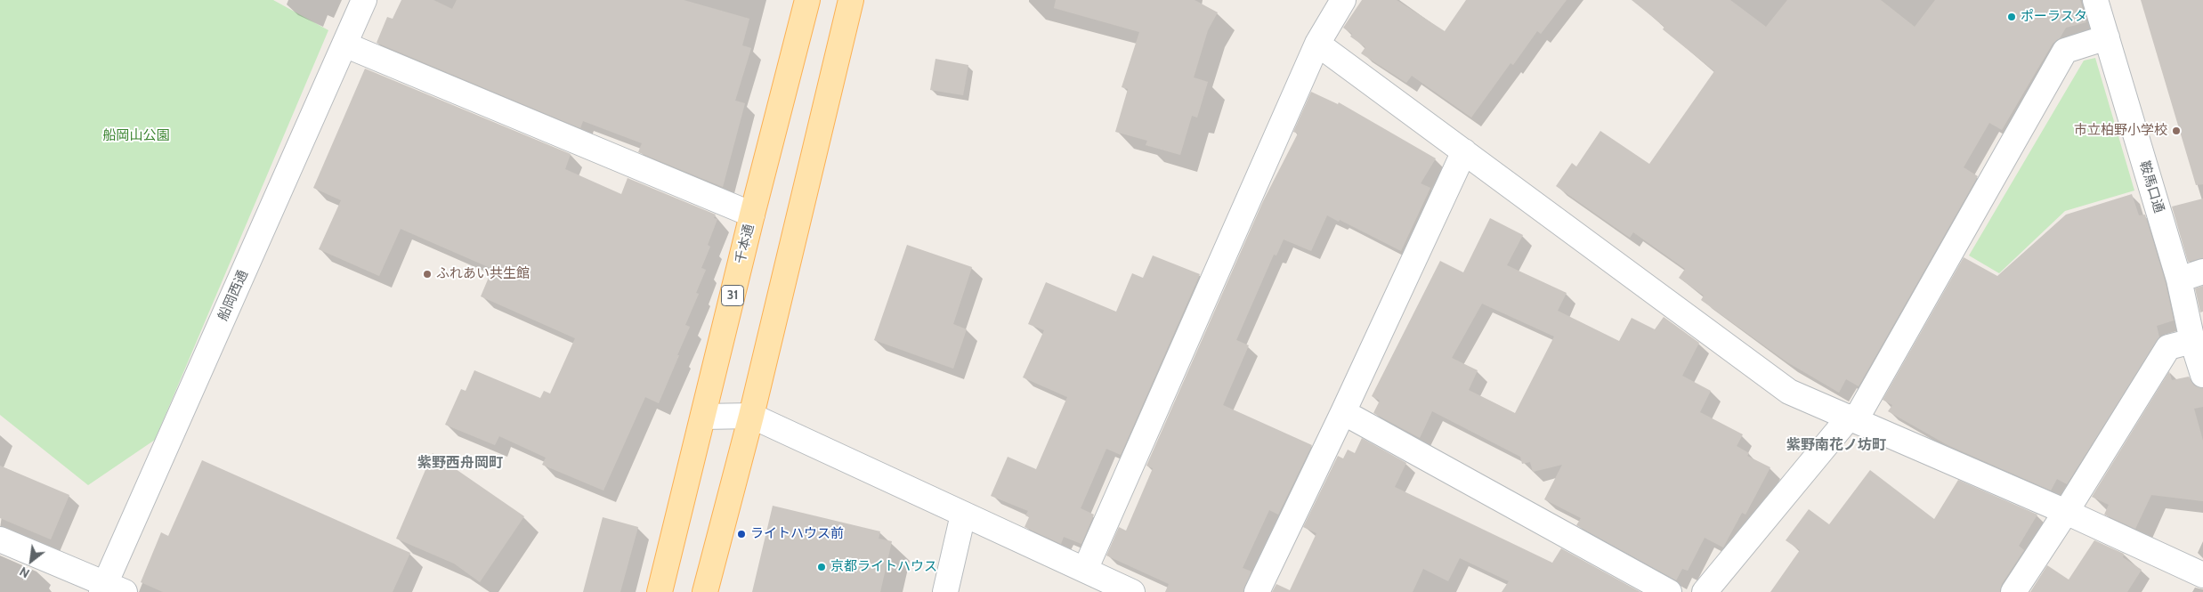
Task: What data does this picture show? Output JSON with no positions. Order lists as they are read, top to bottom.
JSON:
{
  "streets": {
    "main road": ["千本通", "31"],
    "street": ["鞍馬口通", "船岡西通"]
  },
  "districts": ["紫野南花ノ坊町", "紫野西舟岡町"],
  "parks": ["船岡山公園"],
  "places": [
    "ポーラスタ",
    "市立柏野小学校",
    "ふれあい共生館",
    "ライトハウス前",
    "京都ライトハウス"
  ],
  "north": "bottom left"
}
